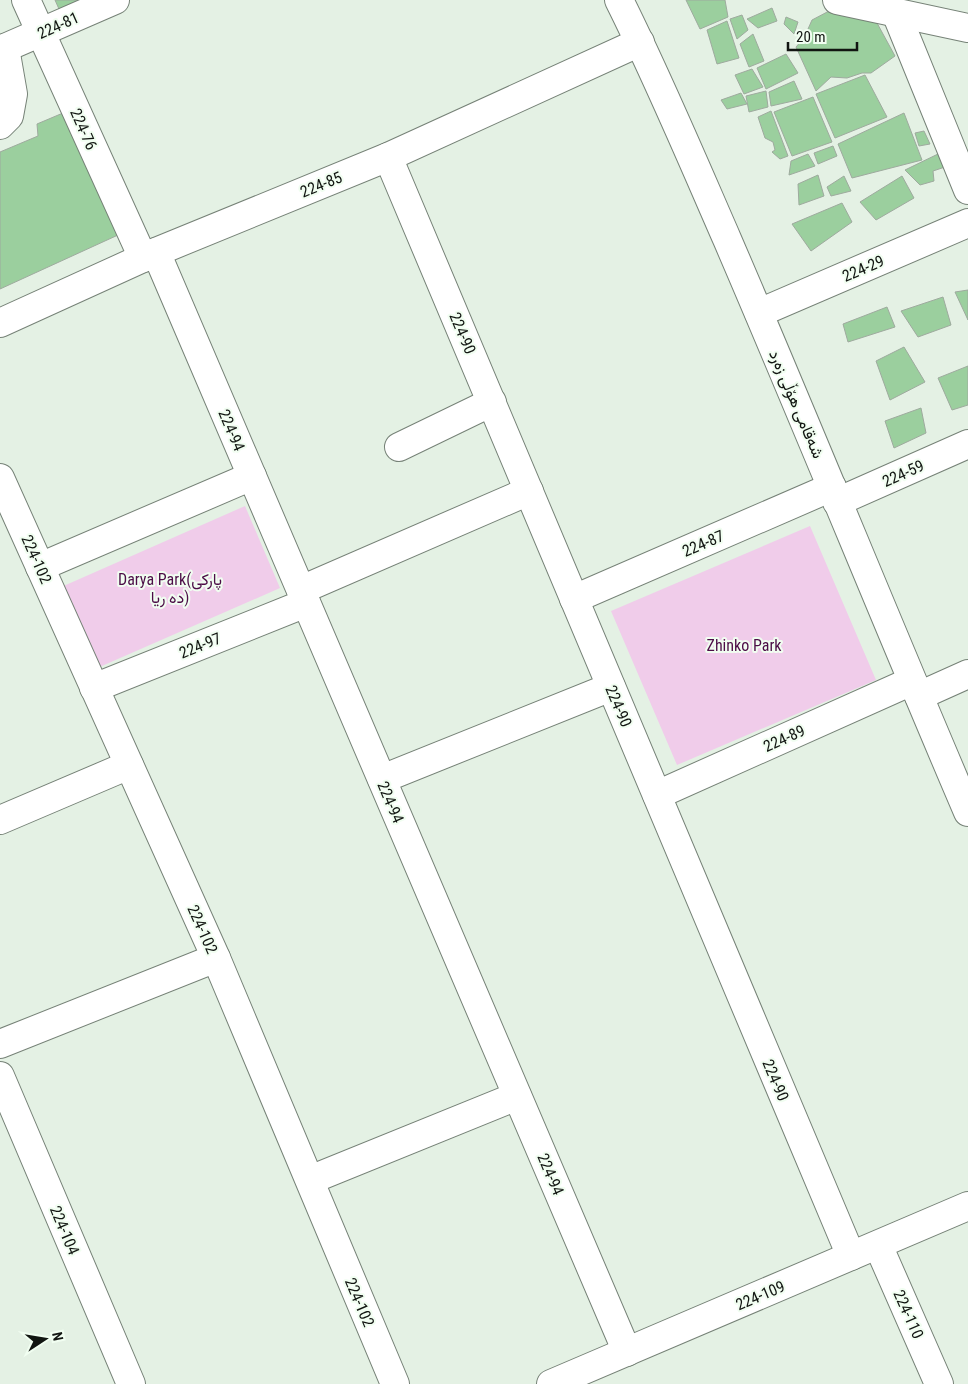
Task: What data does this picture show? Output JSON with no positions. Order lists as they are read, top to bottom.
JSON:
{
  "streets": {
    "street": [
      "224-81",
      "224-76",
      "224-85",
      "224-29",
      "224-90",
      "شەقامی هۆڵی زەرد",
      "224-94",
      "224-59",
      "224-87",
      "224-102",
      "224-97",
      "224-89",
      "224-104",
      "224-109",
      "224-110"
    ]
  },
  "crossings": [
    ["224-81", "224-76"],
    ["224-76", "224-85"],
    ["224-76", "224-94"],
    ["224-85", "224-90"],
    ["224-85", "شەقامی هۆڵی زەرد"],
    ["224-85", "224-94"],
    ["224-29", "شەقامی هۆڵی زەرد"],
    ["224-90", "224-87"],
    ["224-90", "224-97"],
    ["224-90", "224-89"],
    ["224-90", "224-109"],
    ["شەقامی هۆڵی زەرد", "224-59"],
    ["شەقامی هۆڵی زەرد", "224-87"],
    ["شەقامی هۆڵی زەرد", "224-89"],
    ["224-94", "224-97"],
    ["224-94", "224-109"],
    ["224-59", "224-87"],
    ["224-102", "224-97"],
    ["224-109", "224-110"]
  ],
  "parks": ["Darya Park(پارکی ده ریا)", "Zhinko Park"],
  "scale_bar": "20 m",
  "north": "right"
}
